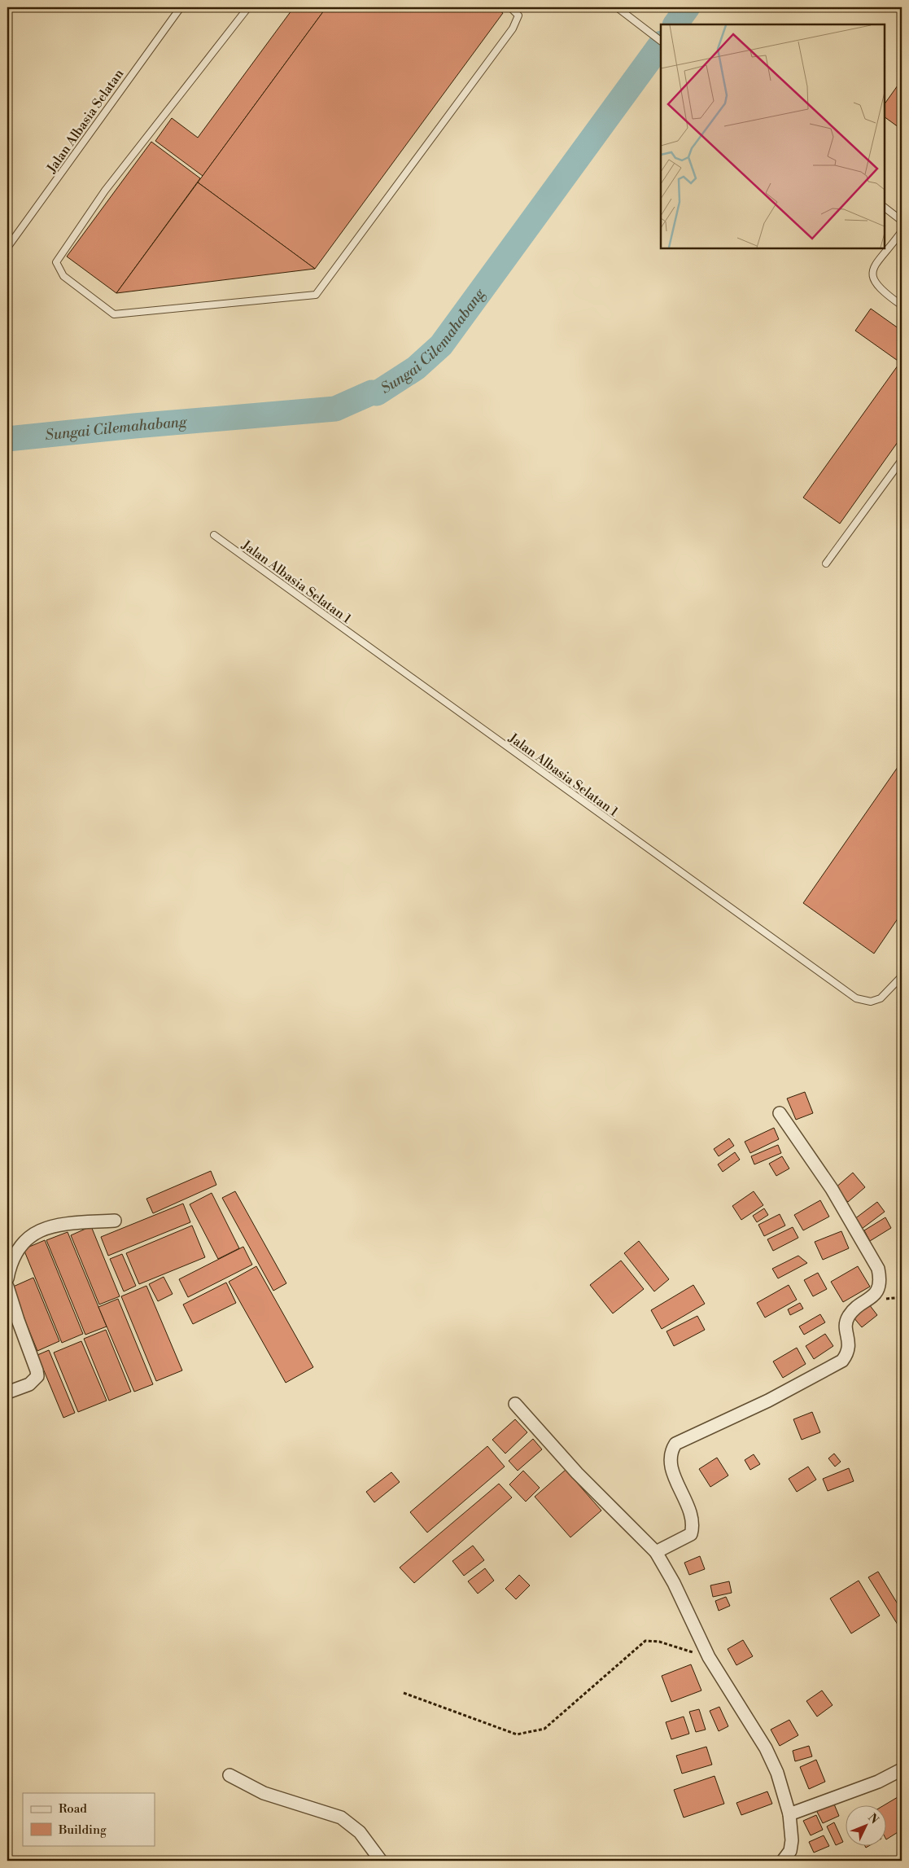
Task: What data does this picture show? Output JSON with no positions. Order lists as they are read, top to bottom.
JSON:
{
  "streets": {
    "lane": ["Jalan Albasia Selatan", "Jalan Albasia Selatan 1"]
  },
  "water": ["Sungai Cilemahabang"],
  "legend": ["Road", "Building"],
  "north": "top right"
}
